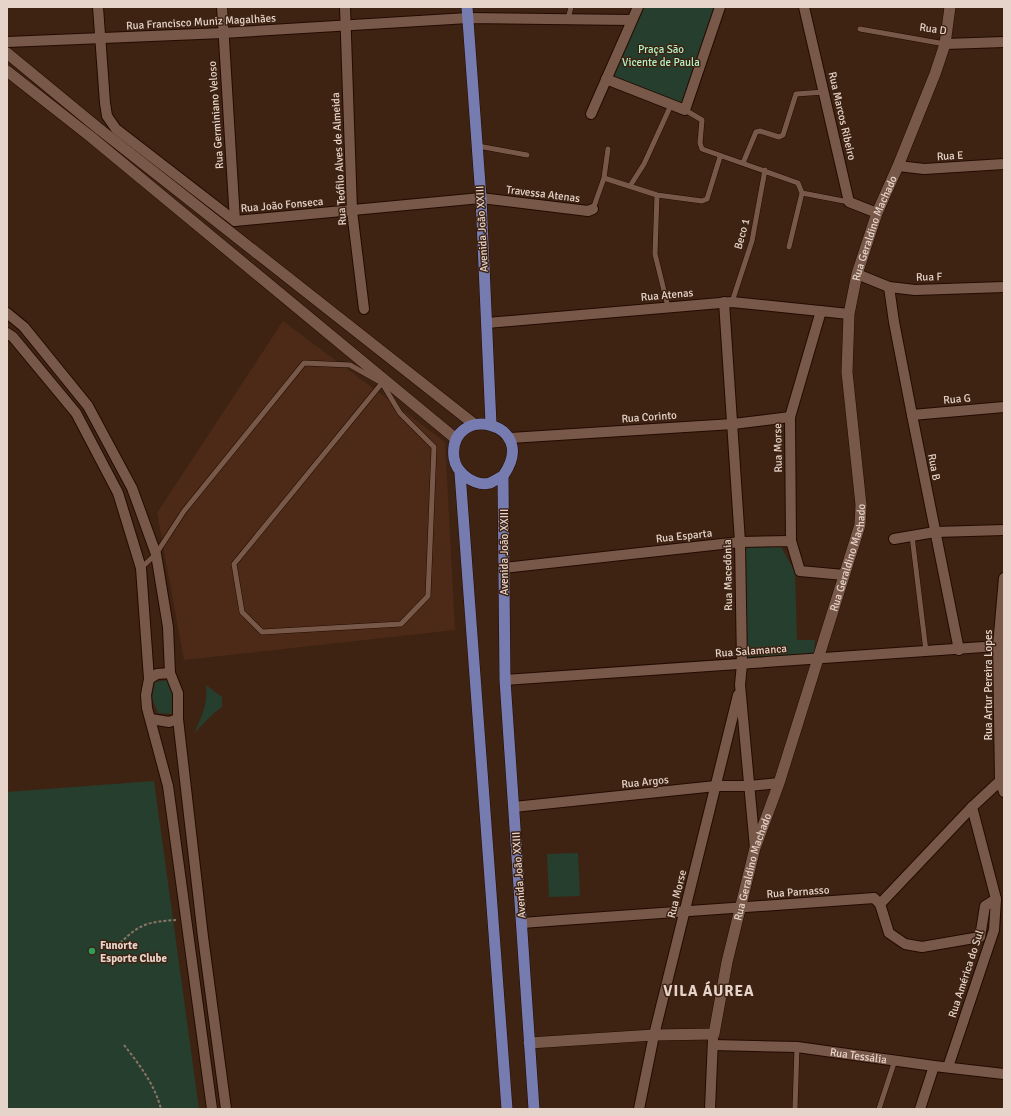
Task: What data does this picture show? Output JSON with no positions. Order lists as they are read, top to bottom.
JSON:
{
  "streets": {
    "main road": ["Avenida João XXIII"],
    "street": [
      "Rua Francisco Muniz Magalhães",
      "Rua D",
      "Rua Germiniano Veloso",
      "Rua Marcos Ribeiro",
      "Rua E",
      "Rua Teófilo Alves de Almeida",
      "Travessa Atenas",
      "Rua João Fonseca",
      "Rua Geraldino Machado",
      "Rua F",
      "Rua Atenas",
      "Rua G",
      "Rua Corinto",
      "Rua Morse",
      "Rua B",
      "Rua Esparta",
      "Rua Macedônia",
      "Rua Salamanca",
      "Rua Artur Pereira Lopes",
      "Rua Argos",
      "Rua Parnasso",
      "Rua América do Sul",
      "Rua Tessália"
    ],
    "lane": ["Beco 1"]
  },
  "crossings": [
    ["Rua Francisco Muniz Magalhães", "Rua Germiniano Veloso"],
    ["Rua Francisco Muniz Magalhães", "Rua Teófilo Alves de Almeida"],
    ["Rua Francisco Muniz Magalhães", "Rua João Fonseca"],
    ["Rua Francisco Muniz Magalhães", "Avenida João XXIII"],
    ["Rua D", "Rua Geraldino Machado"],
    ["Rua Germiniano Veloso", "Rua João Fonseca"],
    ["Rua E", "Rua Geraldino Machado"],
    ["Rua Teófilo Alves de Almeida", "Rua João Fonseca"],
    ["Travessa Atenas", "Rua João Fonseca"],
    ["Travessa Atenas", "Avenida João XXIII"],
    ["Rua João Fonseca", "Avenida João XXIII"],
    ["Avenida João XXIII", "Rua Atenas"],
    ["Avenida João XXIII", "Rua Corinto"],
    ["Avenida João XXIII", "Rua Esparta"],
    ["Avenida João XXIII", "Rua Salamanca"],
    ["Avenida João XXIII", "Rua Argos"],
    ["Avenida João XXIII", "Rua Parnasso"],
    ["Avenida João XXIII", "Rua Tessália"],
    ["Rua Geraldino Machado", "Rua F"],
    ["Rua Geraldino Machado", "Rua Atenas"],
    ["Rua Geraldino Machado", "Rua Macedônia"],
    ["Rua Geraldino Machado", "Rua Salamanca"],
    ["Rua Geraldino Machado", "Rua Argos"],
    ["Rua Geraldino Machado", "Rua Parnasso"],
    ["Rua Geraldino Machado", "Rua Tessália"],
    ["Beco 1", "Rua Atenas"],
    ["Beco 1", "Rua Macedônia"],
    ["Rua F", "Rua B"],
    ["Rua Atenas", "Rua Morse"],
    ["Rua Atenas", "Rua Macedônia"],
    ["Rua G", "Rua B"],
    ["Rua Corinto", "Rua Morse"],
    ["Rua Corinto", "Rua Macedônia"],
    ["Rua Morse", "Rua Esparta"],
    ["Rua Morse", "Rua Macedônia"],
    ["Rua Morse", "Rua Argos"],
    ["Rua Morse", "Rua Parnasso"],
    ["Rua Morse", "Rua Tessália"],
    ["Rua B", "Rua Salamanca"],
    ["Rua Esparta", "Rua Macedônia"],
    ["Rua Macedônia", "Rua Salamanca"],
    ["Rua Macedônia", "Rua Argos"],
    ["Rua Salamanca", "Rua Artur Pereira Lopes"],
    ["Rua América do Sul", "Rua Tessália"]
  ],
  "districts": ["VILA ÁUREA"],
  "parks": ["Praça São Vicente de Paula"],
  "places": ["Funorte Esporte Clube"]
}
